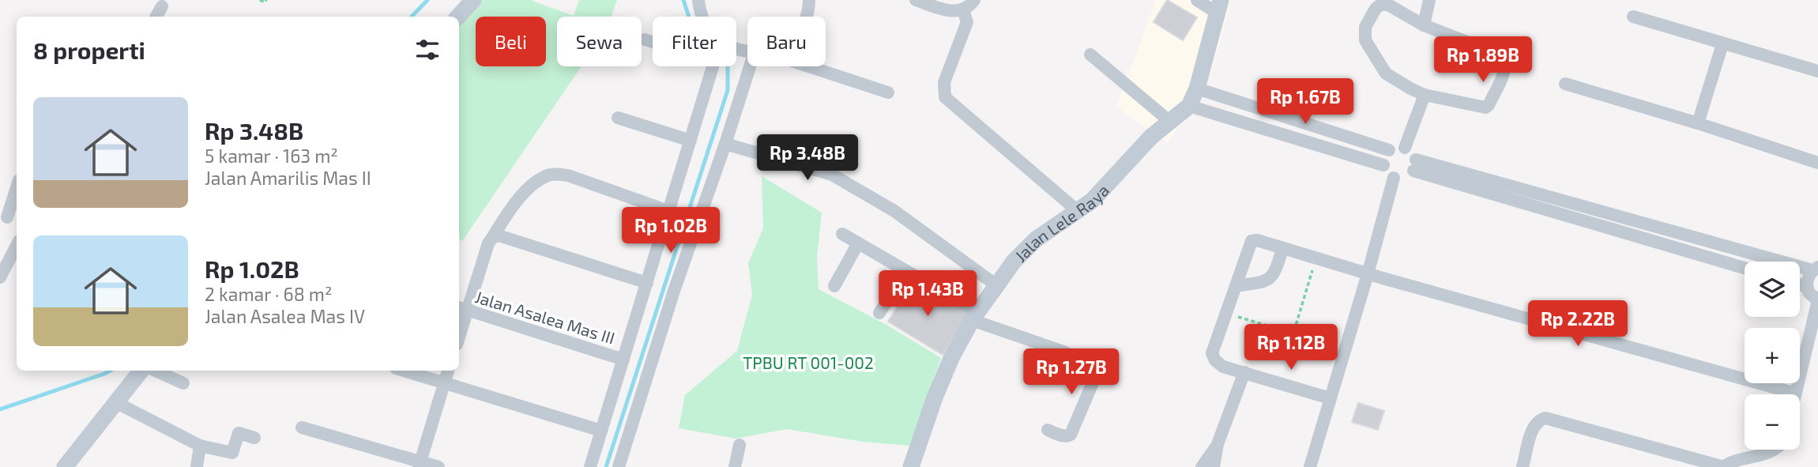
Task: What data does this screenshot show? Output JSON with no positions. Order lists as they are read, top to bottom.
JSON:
{
  "streets": {
    "street": ["Jalan Lele Raya", "Jalan Asalea Mas III"]
  },
  "parks": ["TPBU RT 001-002"],
  "page": {
    "chip": [
      "Beli",
      "Sewa",
      "Filter",
      "Baru"
    ],
    "heading": "8 properti",
    "price": [
      "Rp 1.89B",
      "Rp 1.67B",
      "Rp 3.48B",
      "Rp 1.02B",
      "Rp 1.43B",
      "Rp 2.22B",
      "Rp 1.12B",
      "Rp 1.27B"
    ],
    "list": [
      {
        "name": "Rp 3.48B",
        "note": "5 kamar · 163 m² · Jalan Amarilis Mas II"
      },
      {
        "name": "Rp 1.02B",
        "note": "2 kamar · 68 m² · Jalan Asalea Mas IV"
      }
    ],
    "map_buttons": ["+", "−"]
  }
}
